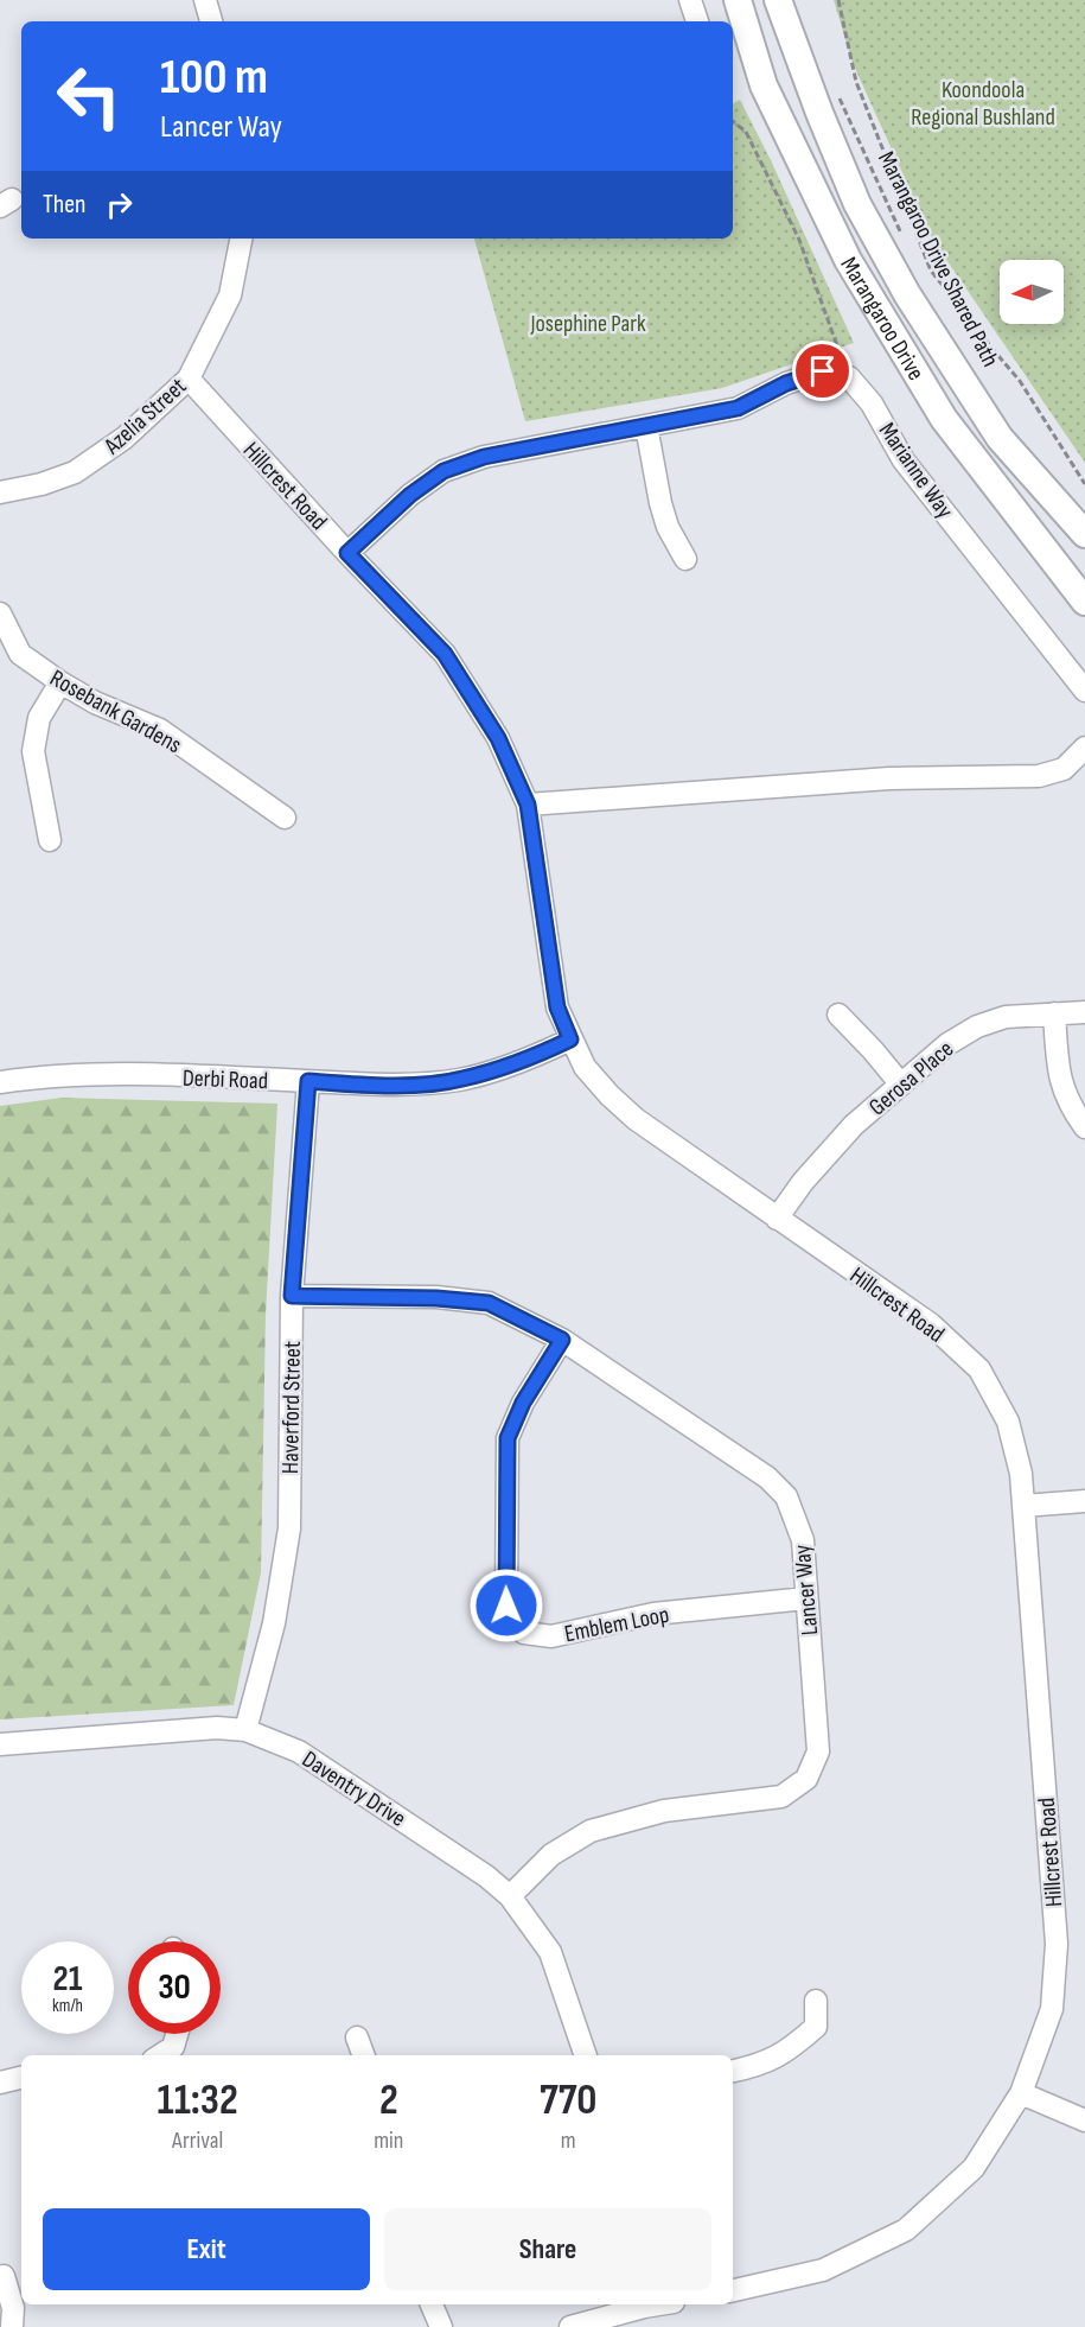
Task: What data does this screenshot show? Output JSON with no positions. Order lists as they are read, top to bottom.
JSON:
{
  "streets": {
    "main road": ["Marangaroo Drive"],
    "street": [
      "Azelia Street",
      "Marianne Way",
      "Hillcrest Road",
      "Rosebank Gardens",
      "Gerosa Place",
      "Derbi Road",
      "Haverford Street",
      "Lancer Way",
      "Emblem Loop",
      "Daventry Drive"
    ],
    "path": ["Marangaroo Drive Shared Path"]
  },
  "crossings": [
    ["Azelia Street", "Hillcrest Road"],
    ["Hillcrest Road", "Gerosa Place"],
    ["Hillcrest Road", "Derbi Road"],
    ["Derbi Road", "Haverford Street"],
    ["Haverford Street", "Lancer Way"],
    ["Haverford Street", "Daventry Drive"],
    ["Lancer Way", "Emblem Loop"],
    ["Lancer Way", "Daventry Drive"]
  ],
  "parks": ["Koondoola Regional Bushland", "Josephine Park"],
  "north": "left",
  "page": {
    "turn": ["100 m", "Lancer Way"],
    "then": "Then",
    "speed": "21 km/h",
    "limit": "30",
    "eta": [
      "11:32",
      "Arrival",
      "2",
      "min",
      "770",
      "m"
    ],
    "buttons": ["Exit", "Share"]
  }
}
